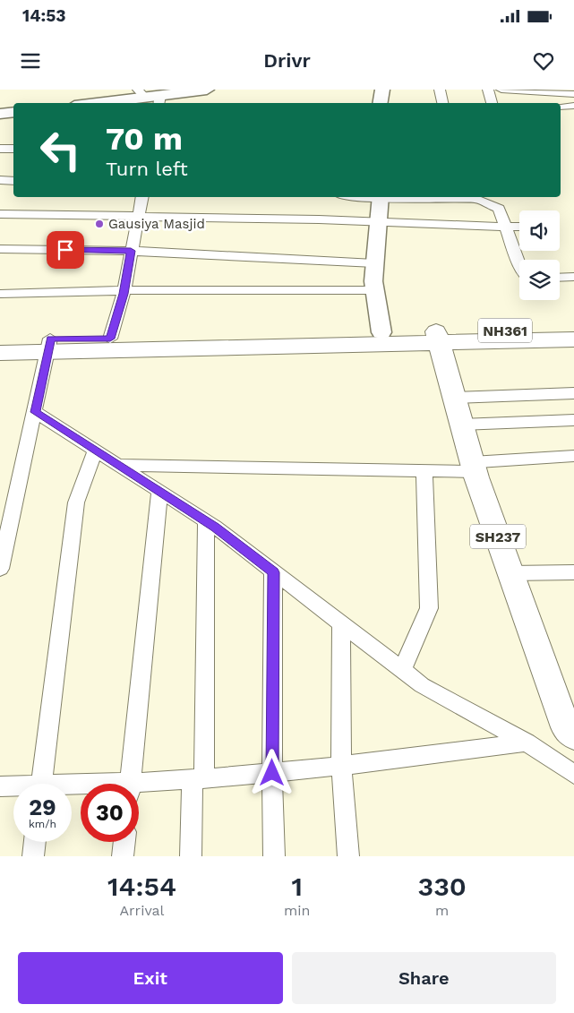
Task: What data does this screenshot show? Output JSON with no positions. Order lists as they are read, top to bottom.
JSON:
{
  "streets": {
    "main road": ["NH361", "SH237"]
  },
  "crossings": [
    ["NH361", "SH237"]
  ],
  "places": ["Gausiya Masjid"],
  "page": {
    "status": "14:53",
    "header": "Drivr",
    "turn": ["70 m", "Turn left"],
    "speed": "29 km/h",
    "limit": "30",
    "eta": [
      "14:54",
      "Arrival",
      "1",
      "min",
      "330",
      "m"
    ],
    "buttons": ["Exit", "Share"]
  }
}
